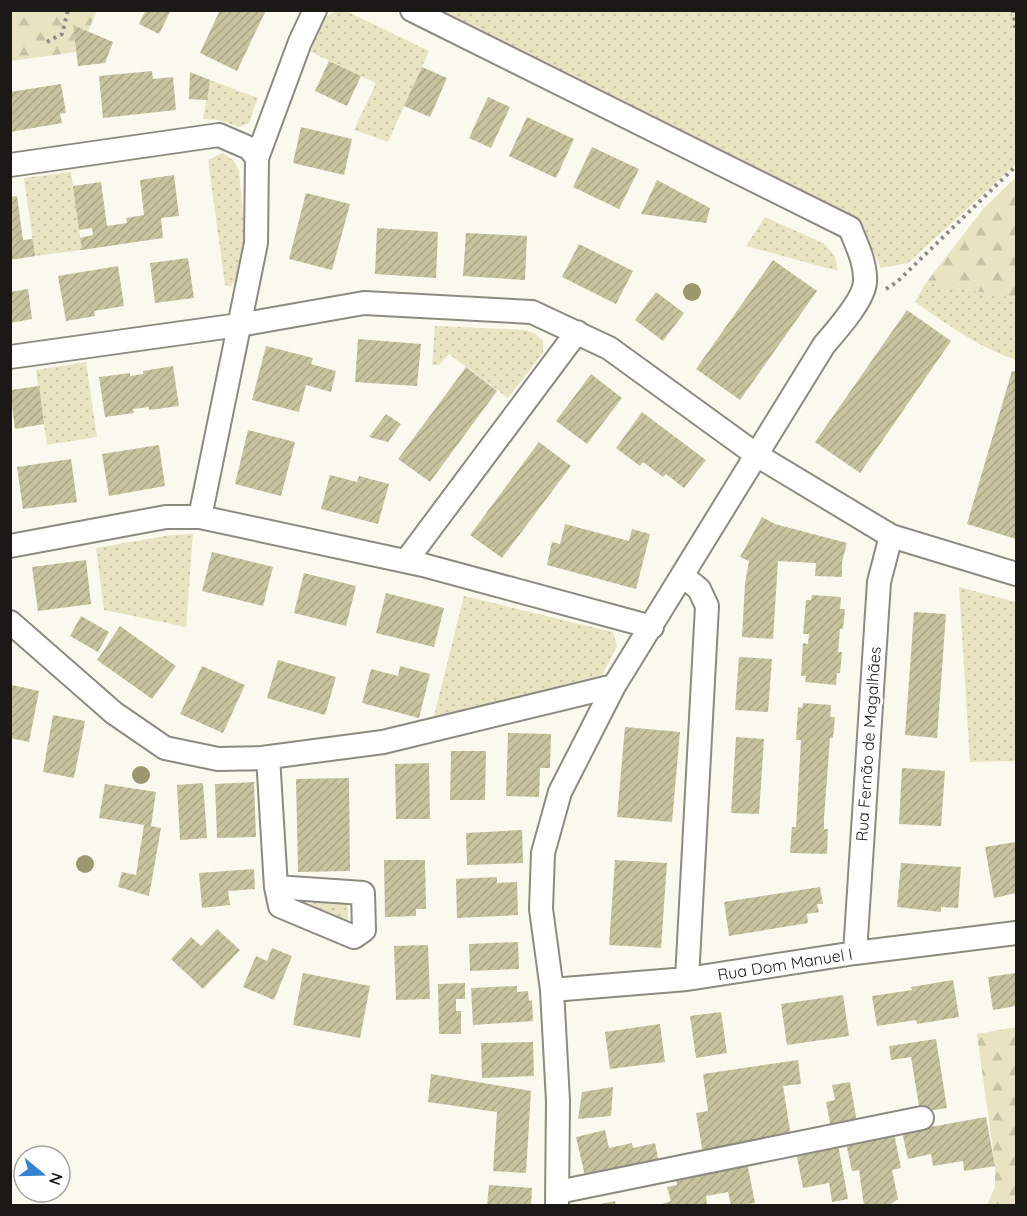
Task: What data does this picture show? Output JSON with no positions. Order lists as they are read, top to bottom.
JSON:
{
  "streets": {
    "street": ["Rua Fernão de Magalhães", "Rua Dom Manuel I"]
  },
  "crossings": [
    ["Rua Fernão de Magalhães", "Rua Dom Manuel I"]
  ],
  "north": "right"
}
